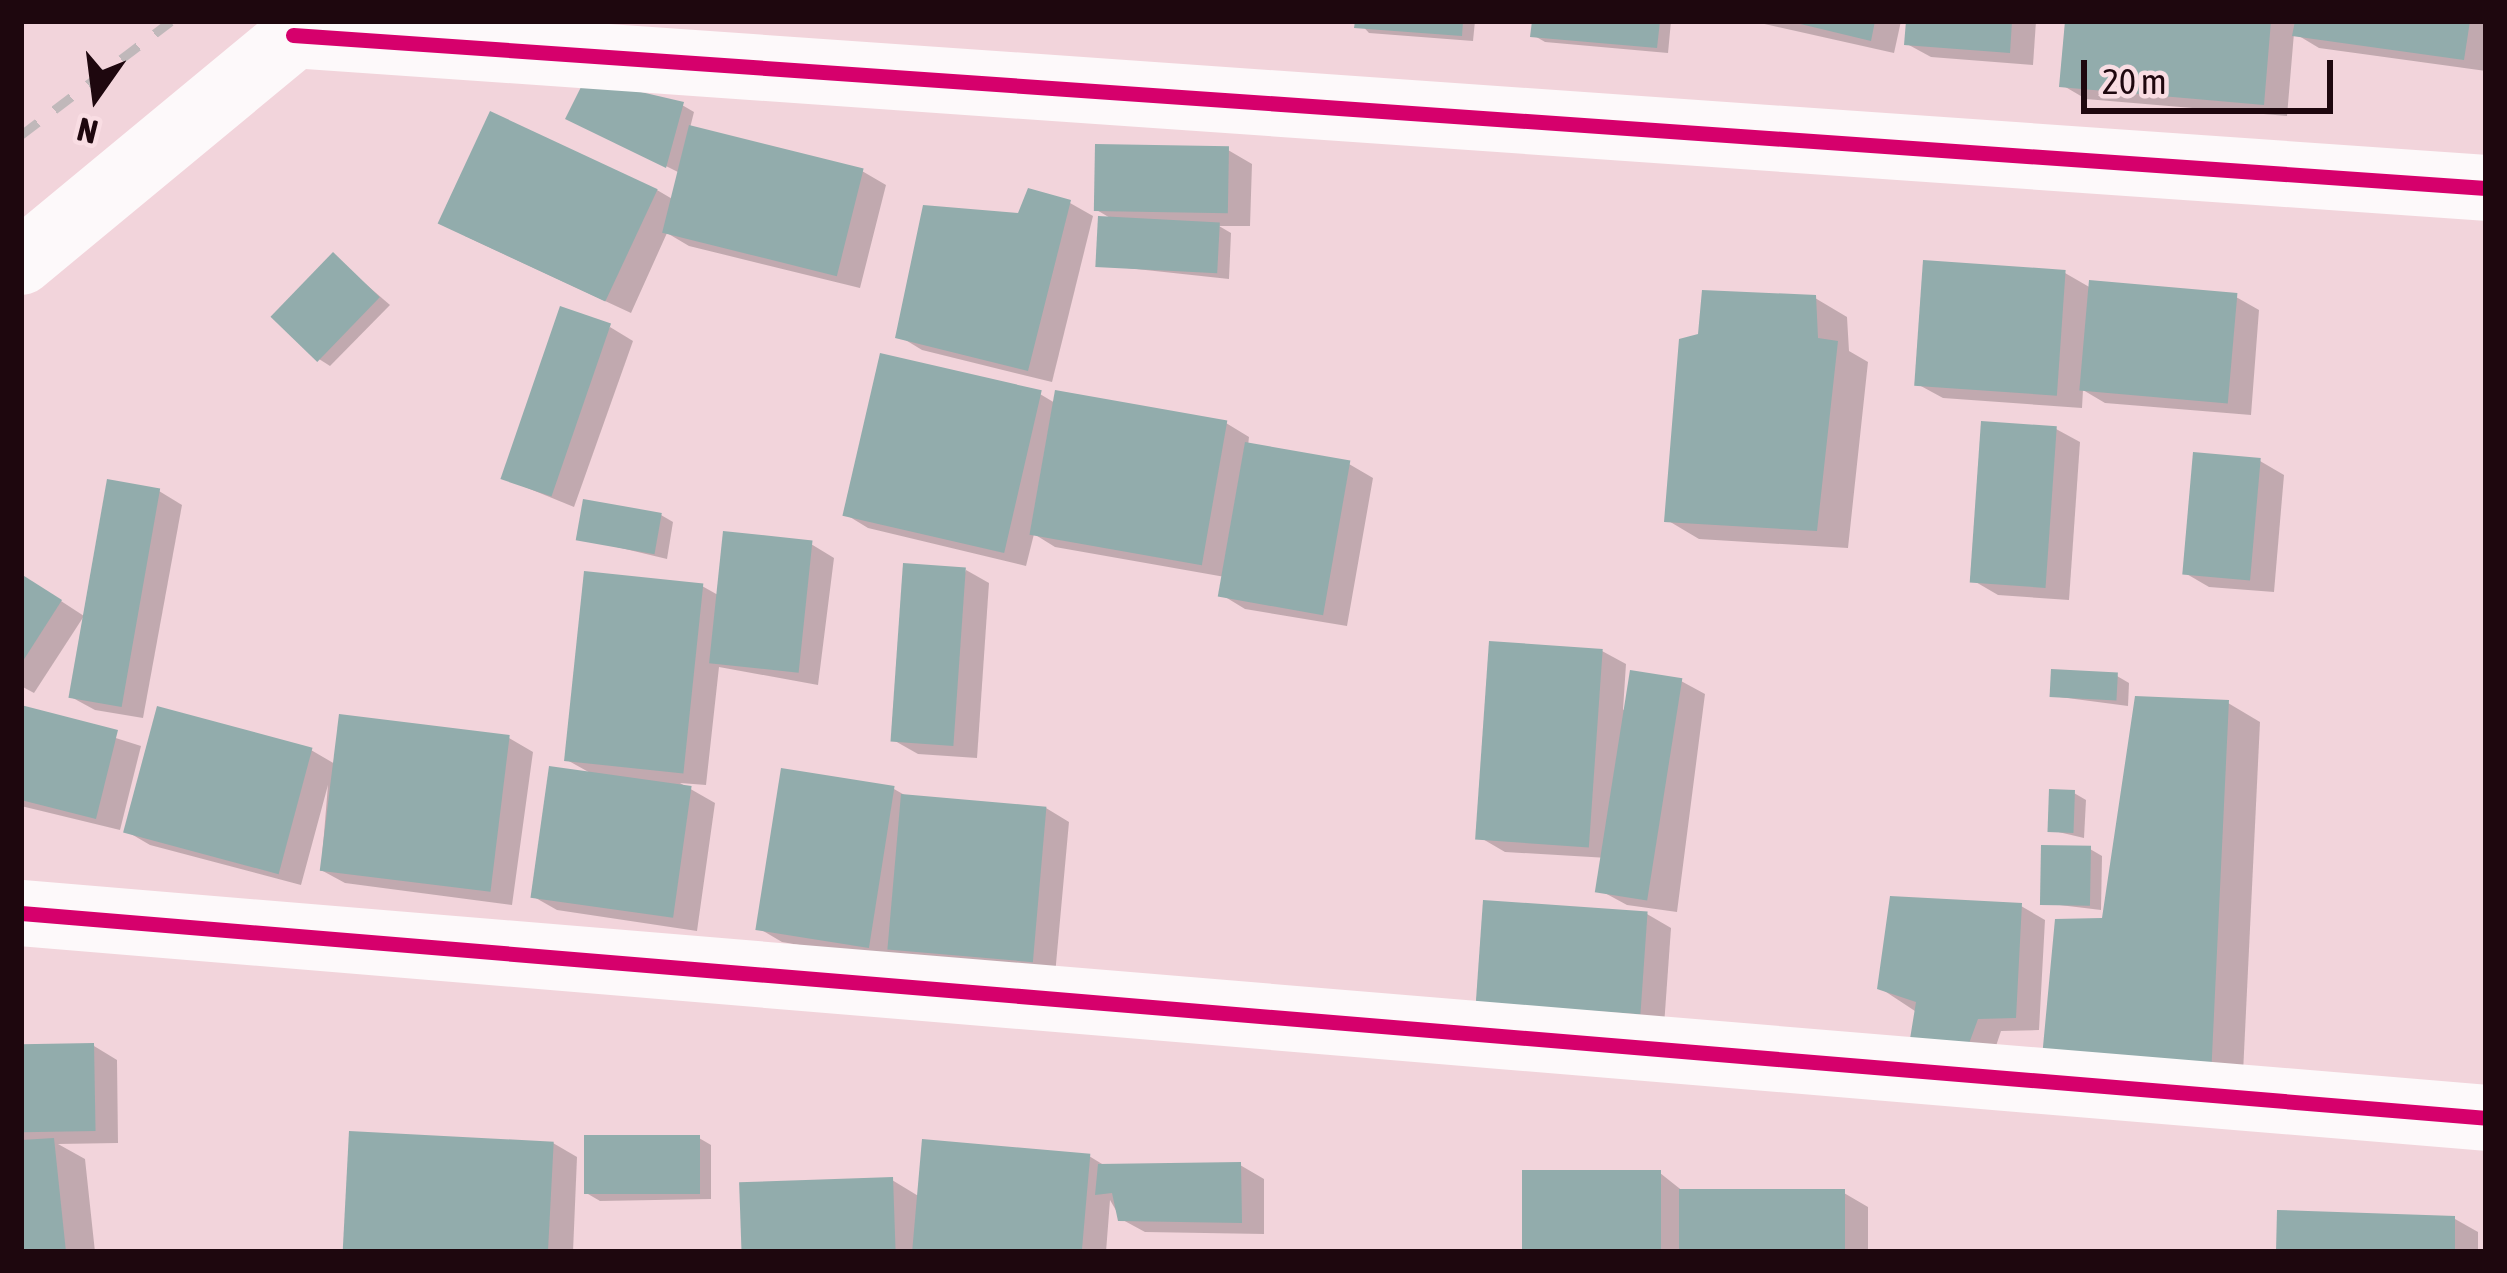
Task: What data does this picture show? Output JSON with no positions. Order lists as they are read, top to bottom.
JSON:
{
  "scale_bar": "20 m",
  "north": "bottom"
}
